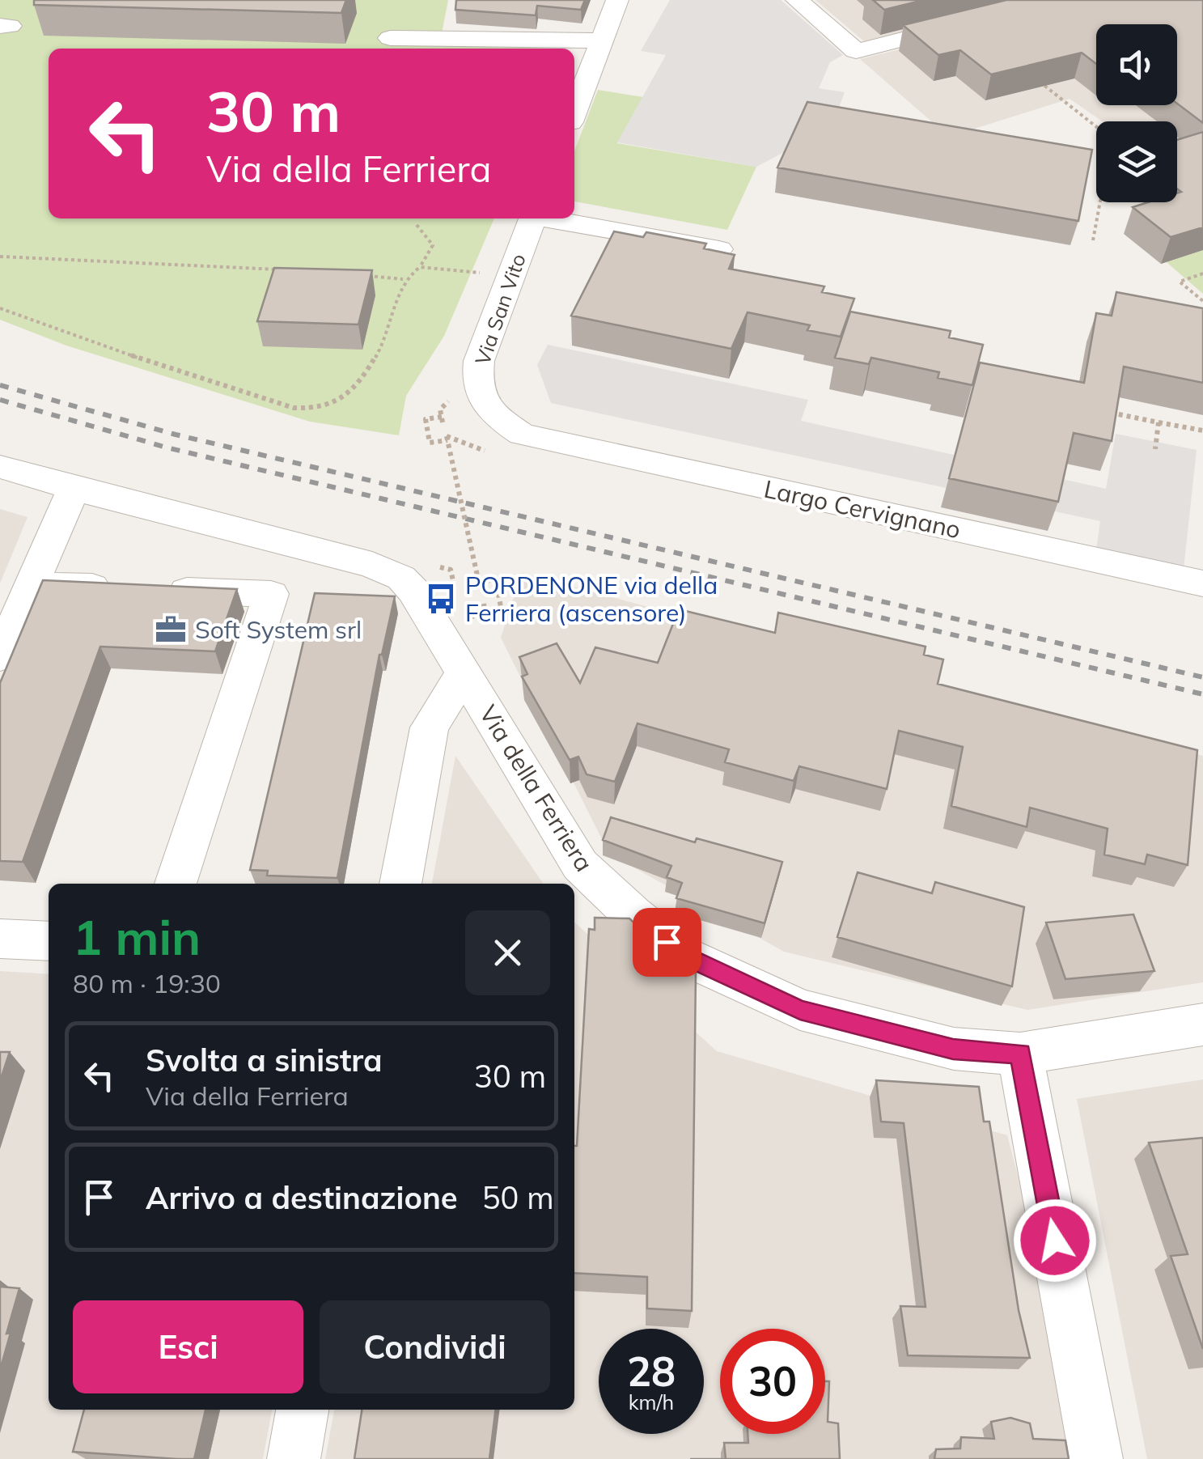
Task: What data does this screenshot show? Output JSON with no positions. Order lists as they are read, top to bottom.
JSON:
{
  "streets": {
    "street": ["Via San Vito", "Largo Cervignano", "Via della Ferriera"]
  },
  "crossings": [
    ["Via San Vito", "Largo Cervignano"]
  ],
  "places": {
    "bus stop": ["PORDENONE via della Ferriera (ascensore)"],
    "office": ["Soft System srl"]
  },
  "page": {
    "turn": ["30 m", "Via della Ferriera"],
    "heading": ["1 min", "80 m · 19:30"],
    "list": [
      {
        "name": "Svolta a sinistra",
        "note": "Via della Ferriera",
        "value": "30 m"
      },
      {
        "name": "Arrivo a destinazione",
        "value": "50 m"
      }
    ],
    "buttons": ["Esci", "Condividi"],
    "speed": "28 km/h",
    "limit": "30"
  }
}
